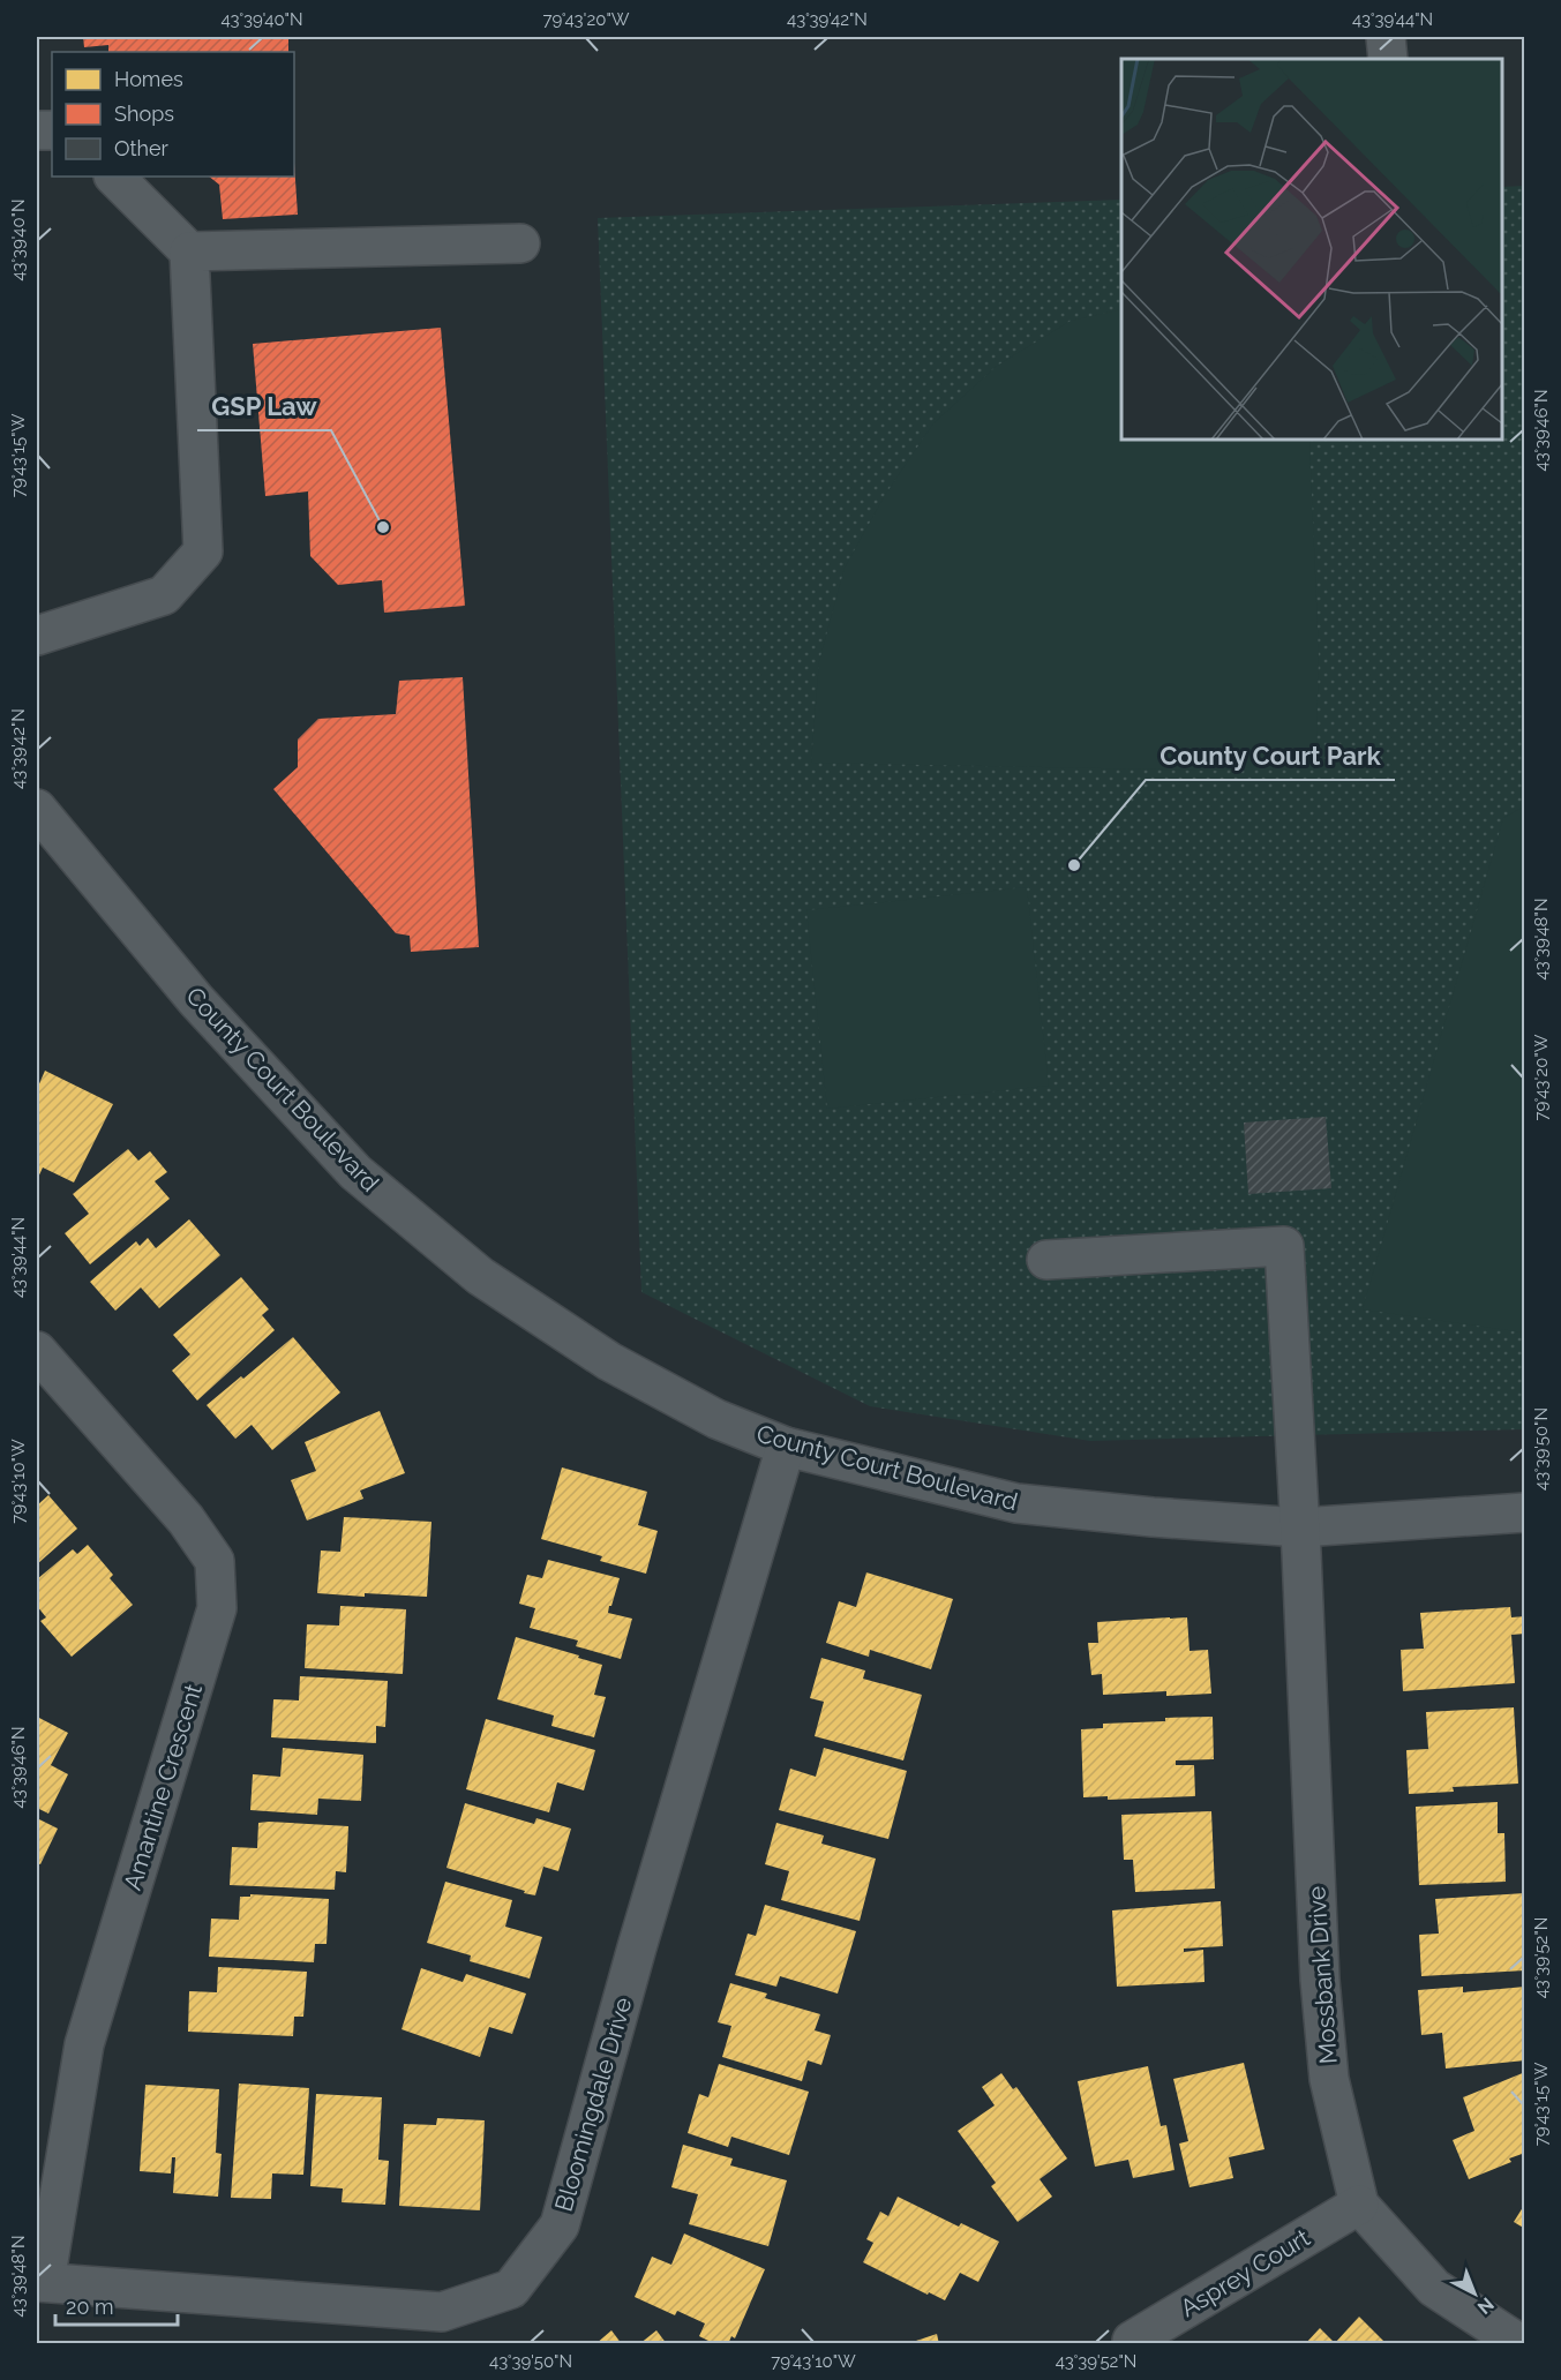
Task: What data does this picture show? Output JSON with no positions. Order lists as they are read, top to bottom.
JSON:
{
  "streets": {
    "street": [
      "County Court Boulevard",
      "Amantine Crescent",
      "Mossbank Drive",
      "Bloomingdale Drive",
      "Asprey Court"
    ]
  },
  "crossings": [
    ["County Court Boulevard", "Mossbank Drive"],
    ["County Court Boulevard", "Bloomingdale Drive"],
    ["Amantine Crescent", "Bloomingdale Drive"],
    ["Mossbank Drive", "Asprey Court"]
  ],
  "places": ["GSP Law", "County Court Park"],
  "legend": ["Homes", "Shops", "Other"],
  "scale_bar": "20 m",
  "north": "bottom right",
  "coordinates": [
    "43°39'40\"N",
    "79°43'20\"W",
    "43°39'42\"N",
    "43°39'44\"N",
    "43°39'46\"N",
    "79°43'15\"W",
    "43°39'48\"N",
    "43°39'50\"N",
    "79°43'10\"W",
    "43°39'52\"N"
  ]
}
